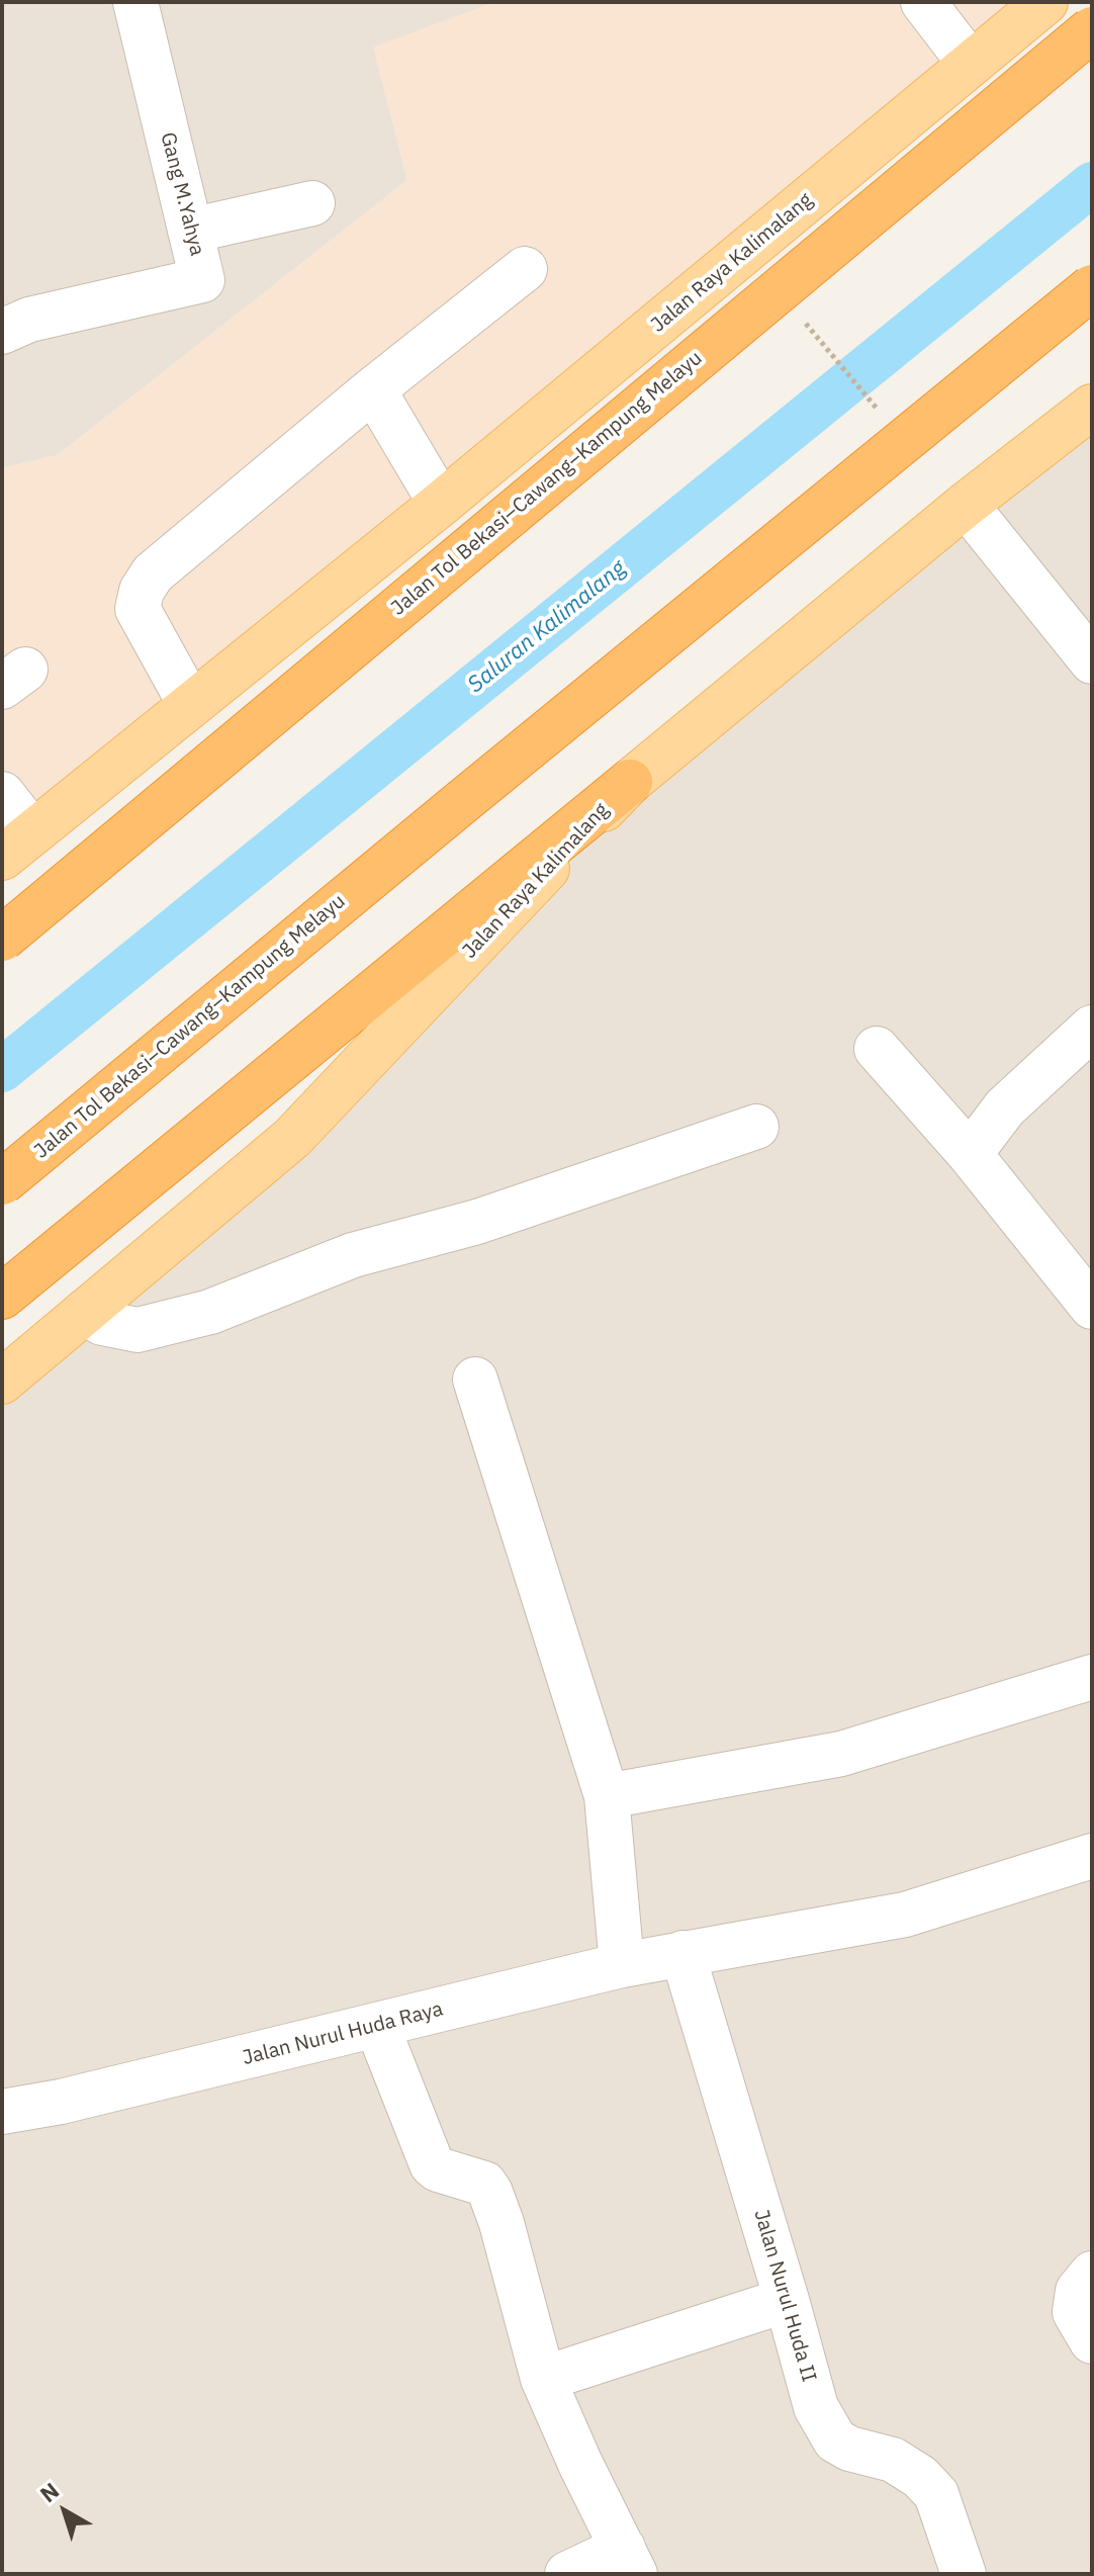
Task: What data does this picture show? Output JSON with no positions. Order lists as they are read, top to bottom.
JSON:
{
  "streets": {
    "highway": ["Jalan Tol Bekasi–Cawang–Kampung Melayu"],
    "main road": ["Jalan Raya Kalimalang"],
    "street": ["Gang M.Yahya", "Jalan Nurul Huda Raya", "Jalan Nurul Huda II"]
  },
  "crossings": [
    ["Jalan Nurul Huda Raya", "Jalan Nurul Huda II"]
  ],
  "water": ["Saluran Kalimalang"],
  "north": "top left"
}
